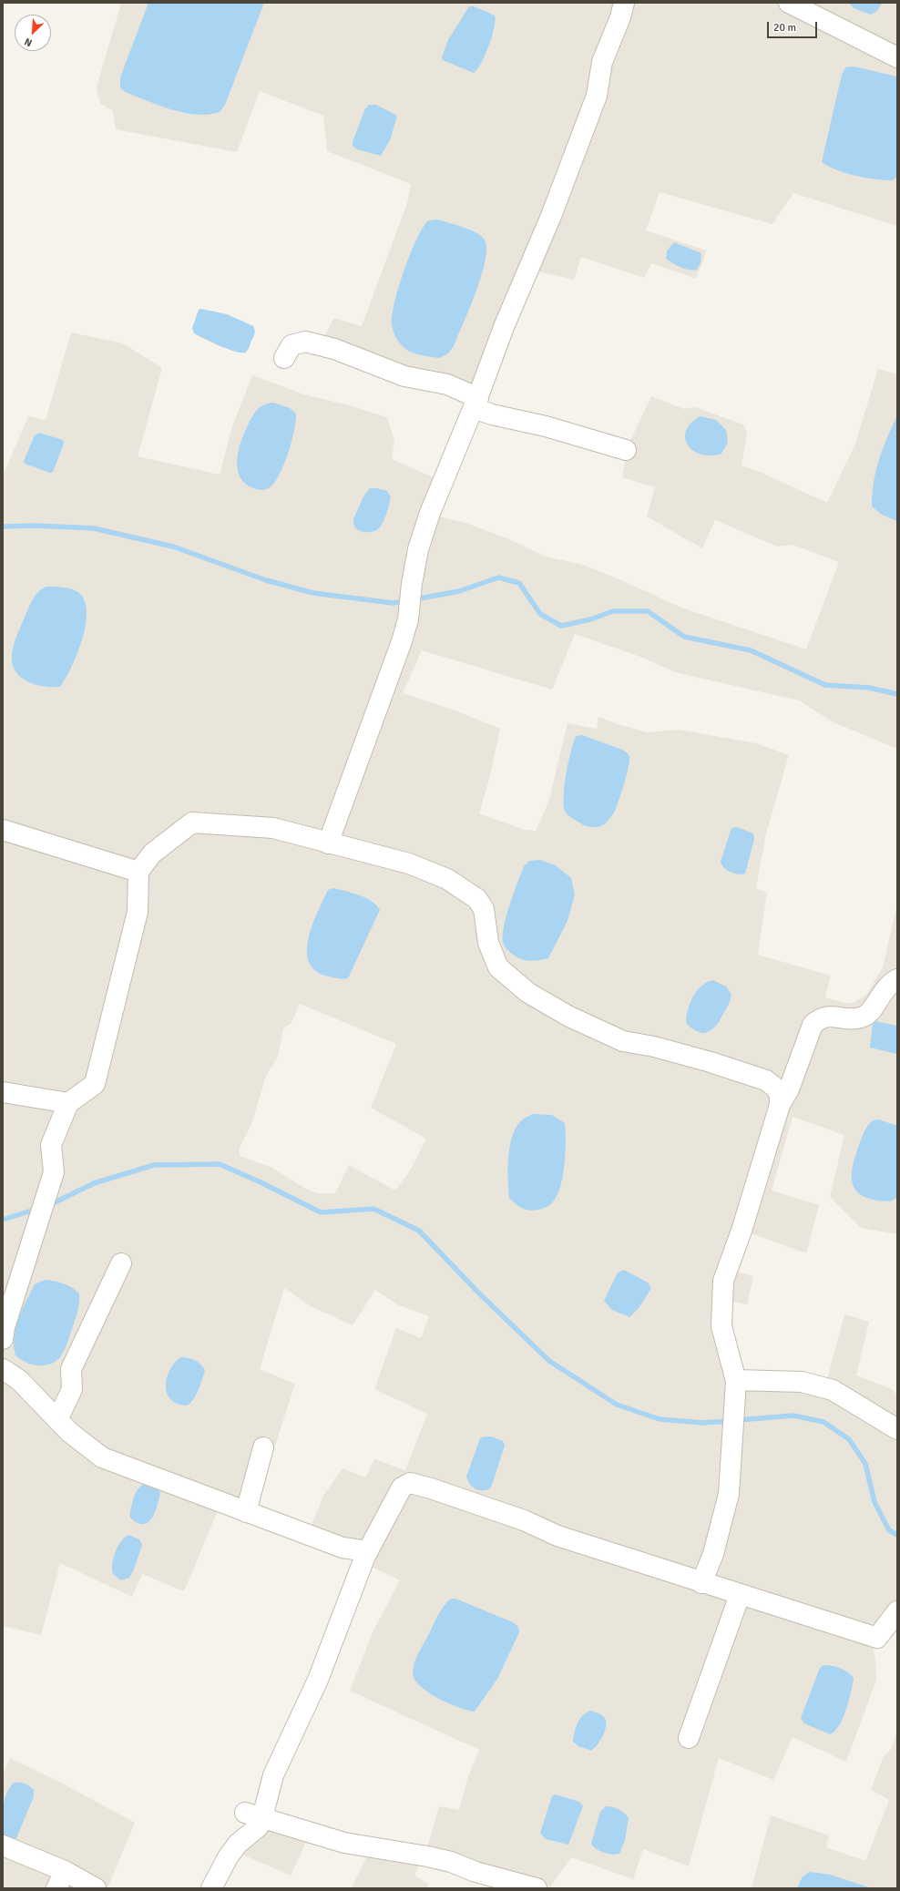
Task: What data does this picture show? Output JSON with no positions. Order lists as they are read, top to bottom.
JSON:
{
  "scale_bar": "20 m",
  "north": "bottom left"
}
